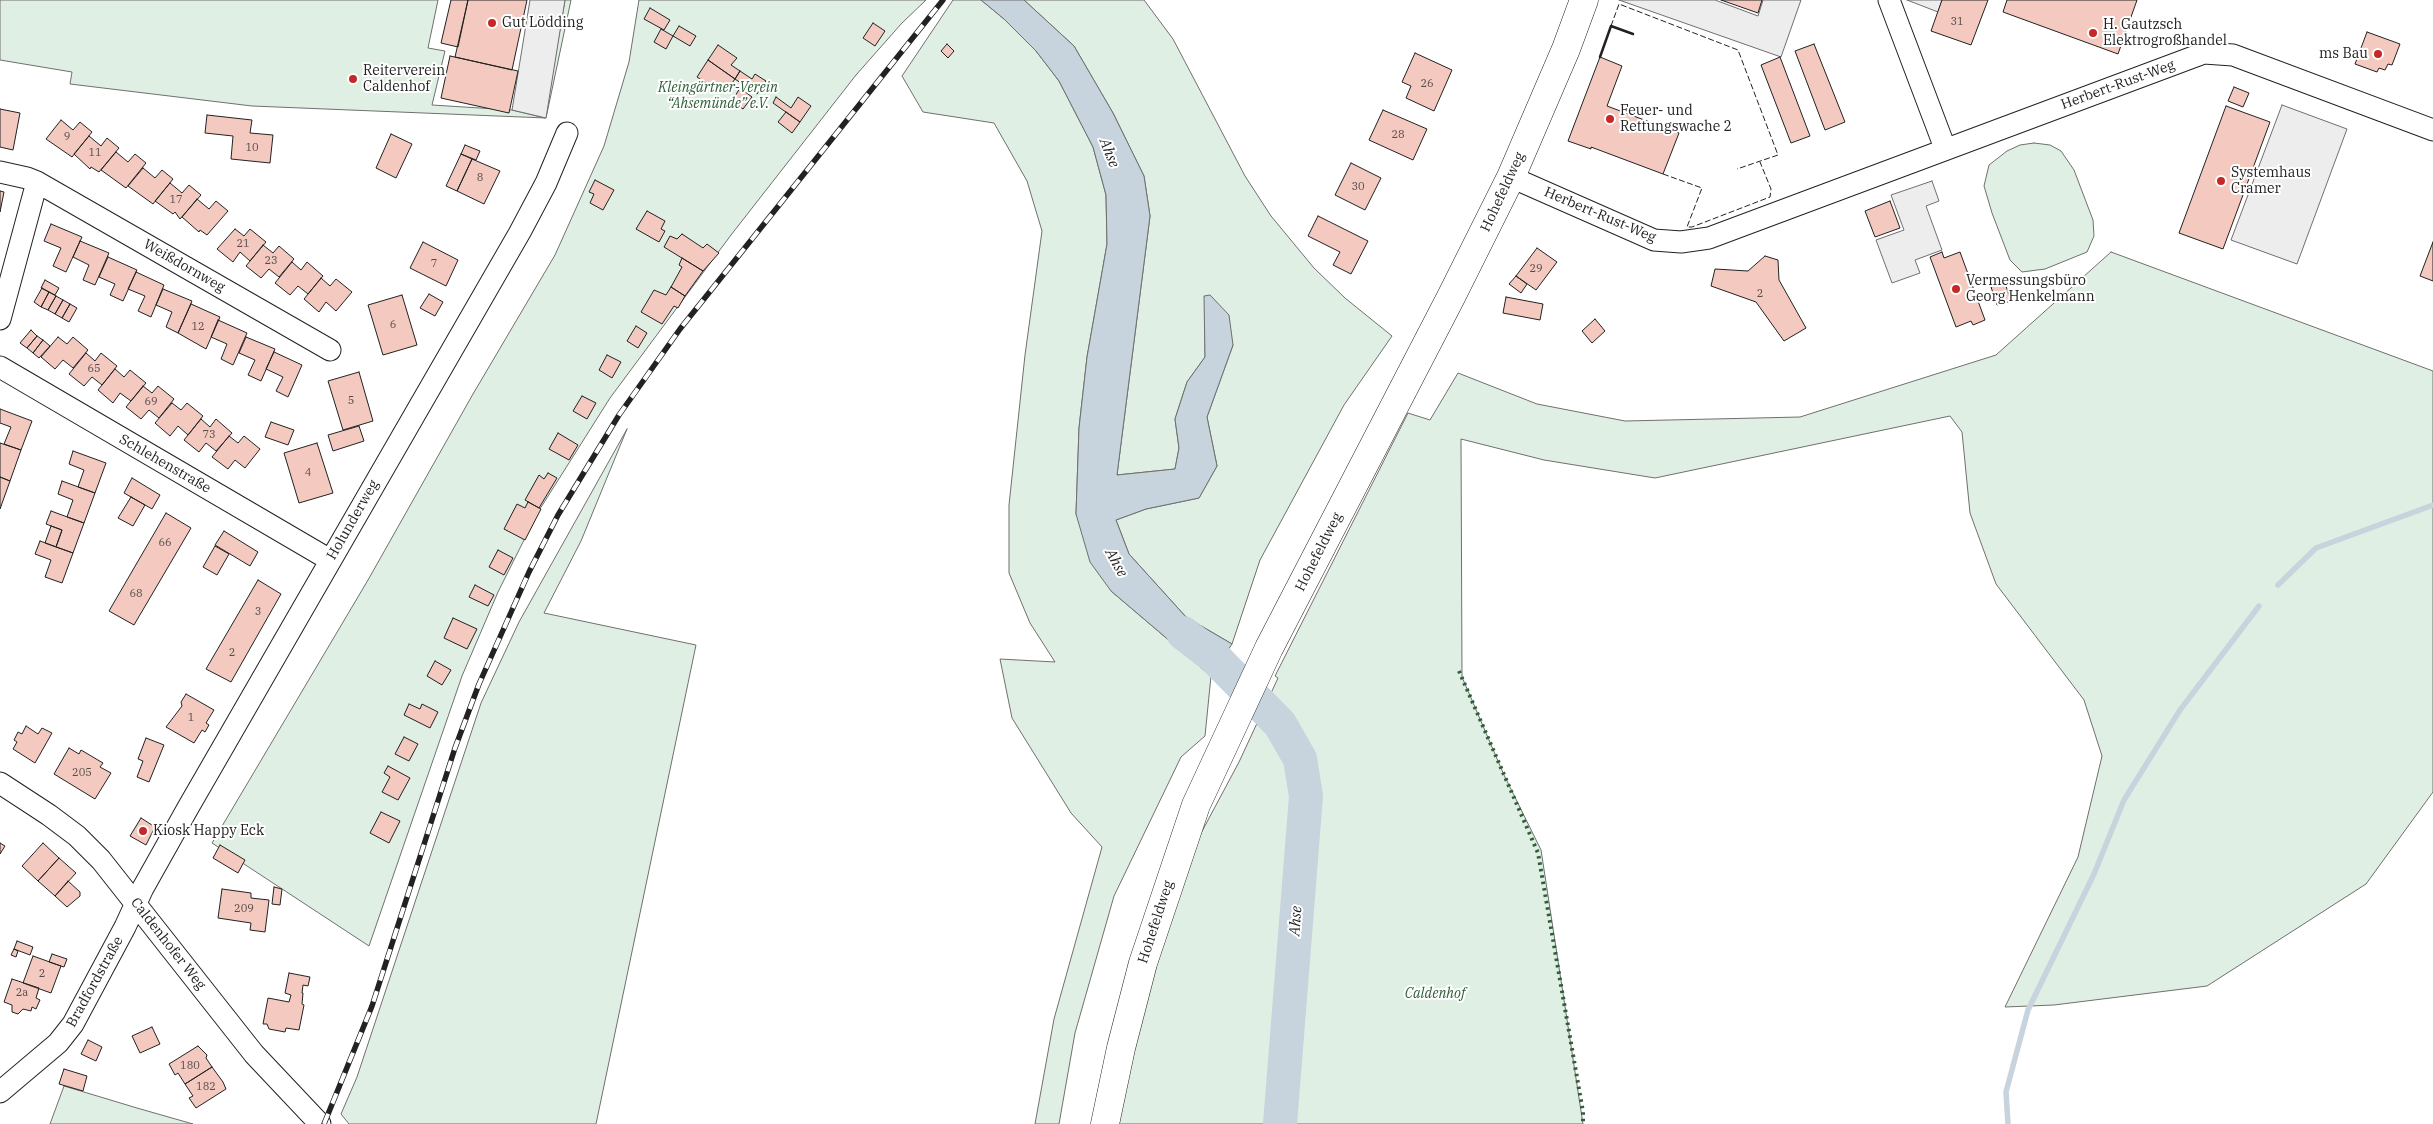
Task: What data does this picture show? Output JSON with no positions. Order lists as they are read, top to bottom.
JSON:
{
  "streets": {
    "main road": ["Hohefeldweg"],
    "street": [
      "Herbert-Rust-Weg",
      "Weißdornweg",
      "Schlehenstraße",
      "Holunderweg",
      "Caldenhofer Weg",
      "Bradfordstraße"
    ]
  },
  "crossings": [
    ["Herbert-Rust-Weg", "Hohefeldweg"],
    ["Schlehenstraße", "Holunderweg"],
    ["Holunderweg", "Caldenhofer Weg"],
    ["Holunderweg", "Bradfordstraße"],
    ["Caldenhofer Weg", "Bradfordstraße"]
  ],
  "water": ["Ahse"],
  "parks": ["Kleingärtner-Verein “Ahsemünde” e.V.", "Caldenhof"],
  "places": [
    "Gut Lödding",
    "H. Gautzsch Elektrogroßhandel",
    "ms Bau",
    "Reiterverein Caldenhof",
    "Feuer- und Rettungswache 2",
    "Systemhaus Cramer",
    "Vermessungsbüro Georg Henkelmann",
    "Kiosk Happy Eck"
  ],
  "house_numbers": [
    "31",
    "26",
    "28",
    "9",
    "10",
    "11",
    "8",
    "30",
    "17",
    "21",
    "23",
    "7",
    "29",
    "2",
    "6",
    "12",
    "65",
    "5",
    "69",
    "73",
    "4",
    "66",
    "68",
    "3",
    "2",
    "1",
    "205",
    "209",
    "2",
    "2a",
    "180",
    "182"
  ]
}
